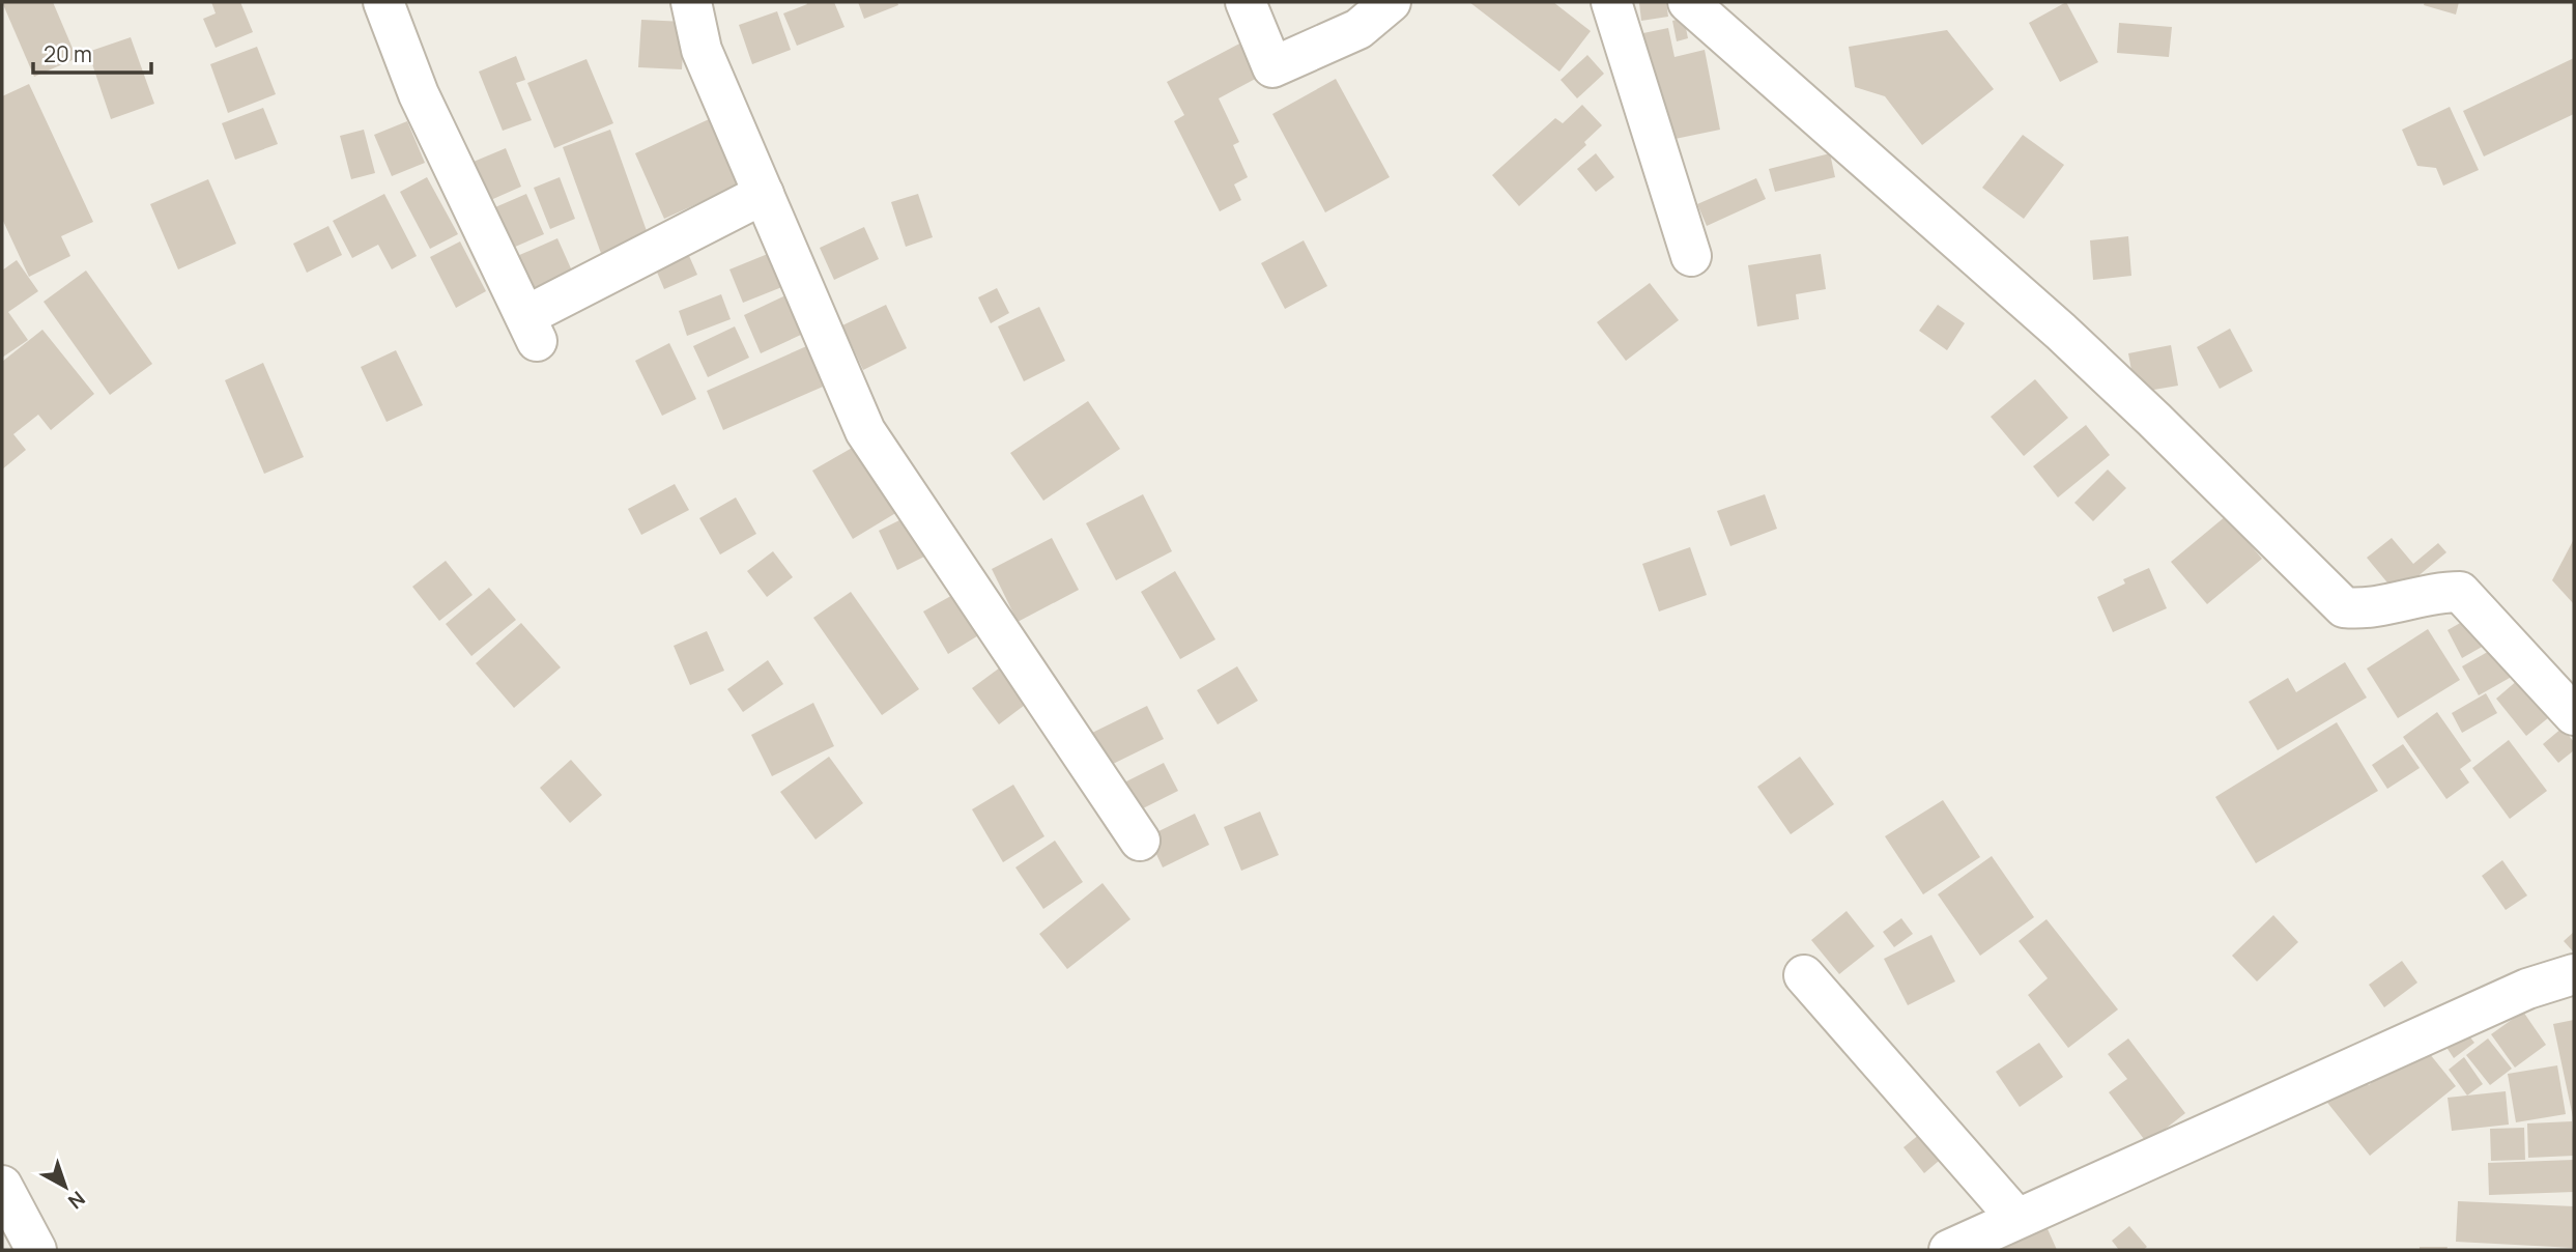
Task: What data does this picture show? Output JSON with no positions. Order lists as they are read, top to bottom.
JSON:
{
  "scale_bar": "20 m",
  "north": "bottom right"
}
